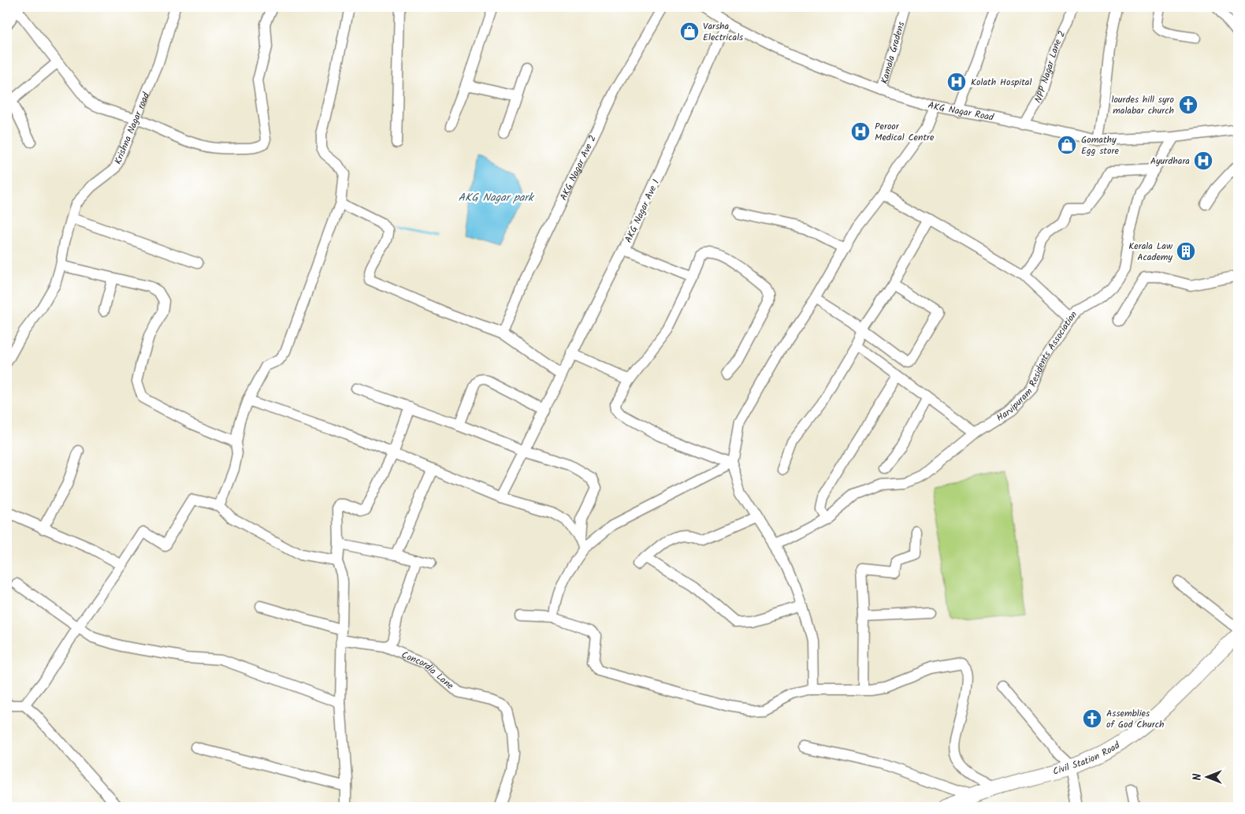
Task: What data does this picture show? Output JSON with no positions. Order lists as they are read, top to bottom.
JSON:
{
  "streets": {
    "main road": ["Civil Station Road"],
    "street": [
      "Kamala Gradens",
      "NPP Nagar Lane 2",
      "AKG Nagar Road",
      "Krishna Nagar road",
      "AKG Nagar Ave 2",
      "AKG Nagar Ave 1",
      "Harvipuram Residents Association",
      "Concordia Lane"
    ]
  },
  "crossings": [
    ["Kamala Gradens", "AKG Nagar Road"],
    ["NPP Nagar Lane 2", "AKG Nagar Road"],
    ["AKG Nagar Road", "AKG Nagar Ave 1"],
    ["AKG Nagar Road", "Harvipuram Residents Association"]
  ],
  "water": ["AKG Nagar park"],
  "places": {
    "shop": ["Varsha Electricals", "Gomathy Egg store"],
    "hospital": ["Kolath Hospital", "Peroor Medical Centre", "Ayurdhara"],
    "church": ["lourdes hill syro malabar church", "Assemblies of God Church"],
    "building": ["Kerala Law Academy"]
  },
  "north": "left"
}
